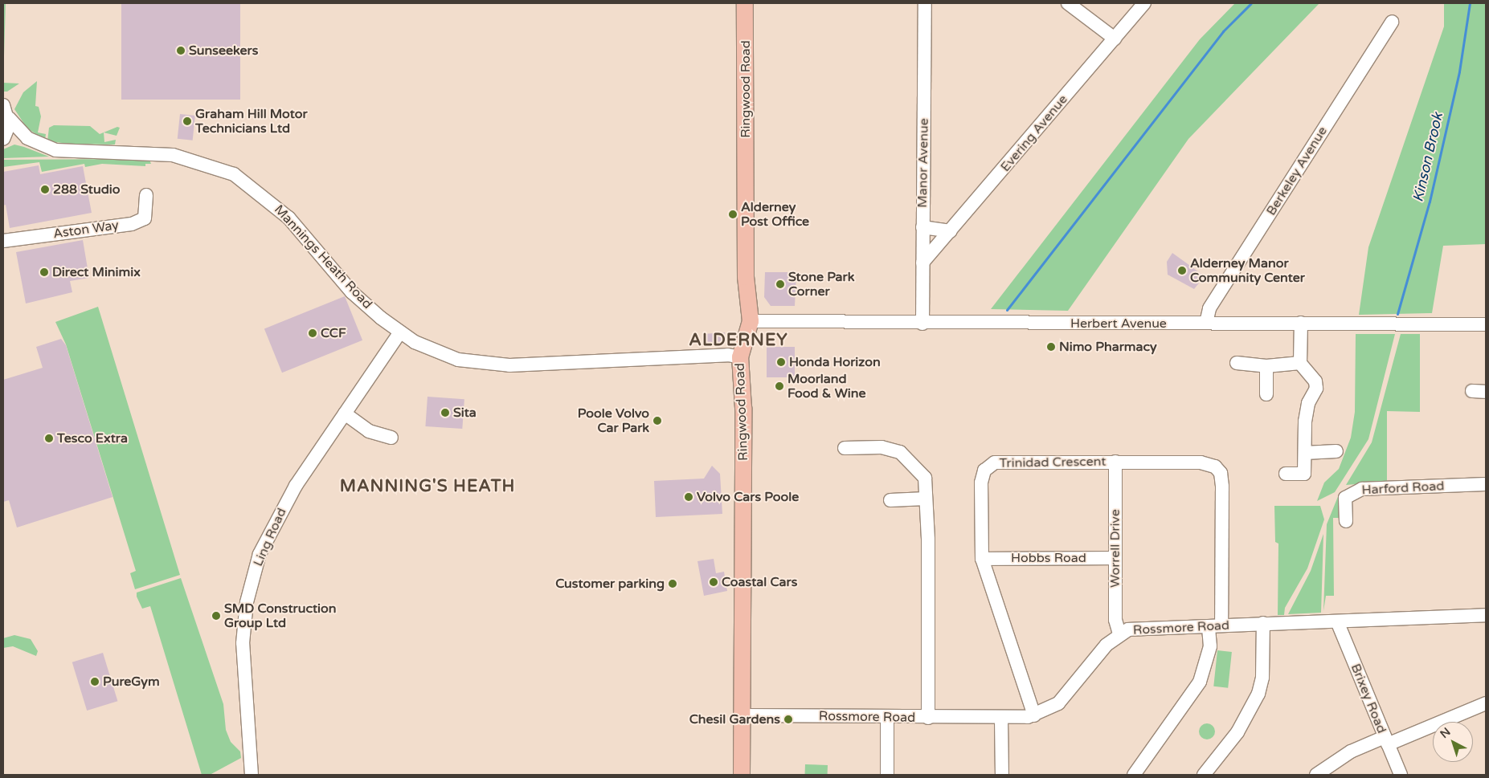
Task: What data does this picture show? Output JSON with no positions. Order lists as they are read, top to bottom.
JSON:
{
  "streets": {
    "main road": ["Ringwood Road"],
    "street": [
      "Evering Avenue",
      "Manor Avenue",
      "Berkeley Avenue",
      "Aston Way",
      "Mannings Heath Road",
      "Herbert Avenue",
      "Trinidad Crescent",
      "Harford Road",
      "Ling Road",
      "Worrell Drive",
      "Hobbs Road",
      "Rossmore Road",
      "Brixey Road"
    ]
  },
  "crossings": [
    ["Ringwood Road", "Mannings Heath Road"],
    ["Ringwood Road", "Herbert Avenue"],
    ["Ringwood Road", "Rossmore Road"],
    ["Evering Avenue", "Manor Avenue"],
    ["Manor Avenue", "Herbert Avenue"],
    ["Berkeley Avenue", "Herbert Avenue"],
    ["Mannings Heath Road", "Ling Road"],
    ["Trinidad Crescent", "Worrell Drive"],
    ["Trinidad Crescent", "Hobbs Road"],
    ["Trinidad Crescent", "Rossmore Road"],
    ["Worrell Drive", "Hobbs Road"],
    ["Worrell Drive", "Rossmore Road"],
    ["Rossmore Road", "Brixey Road"]
  ],
  "districts": ["ALDERNEY", "MANNING'S HEATH"],
  "water": ["Kinson Brook"],
  "places": [
    "Sunseekers",
    "Graham Hill Motor Technicians Ltd",
    "288 Studio",
    "Alderney Post Office",
    "Alderney Manor Community Center",
    "Direct Minimix",
    "Stone Park Corner",
    "CCF",
    "Nimo Pharmacy",
    "Honda Horizon",
    "Moorland Food & Wine",
    "Sita",
    "Poole Volvo Car Park",
    "Tesco Extra",
    "Volvo Cars Poole",
    "Coastal Cars",
    "Customer parking",
    "SMD Construction Group Ltd",
    "PureGym",
    "Chesil Gardens"
  ],
  "north": "top left"
}
